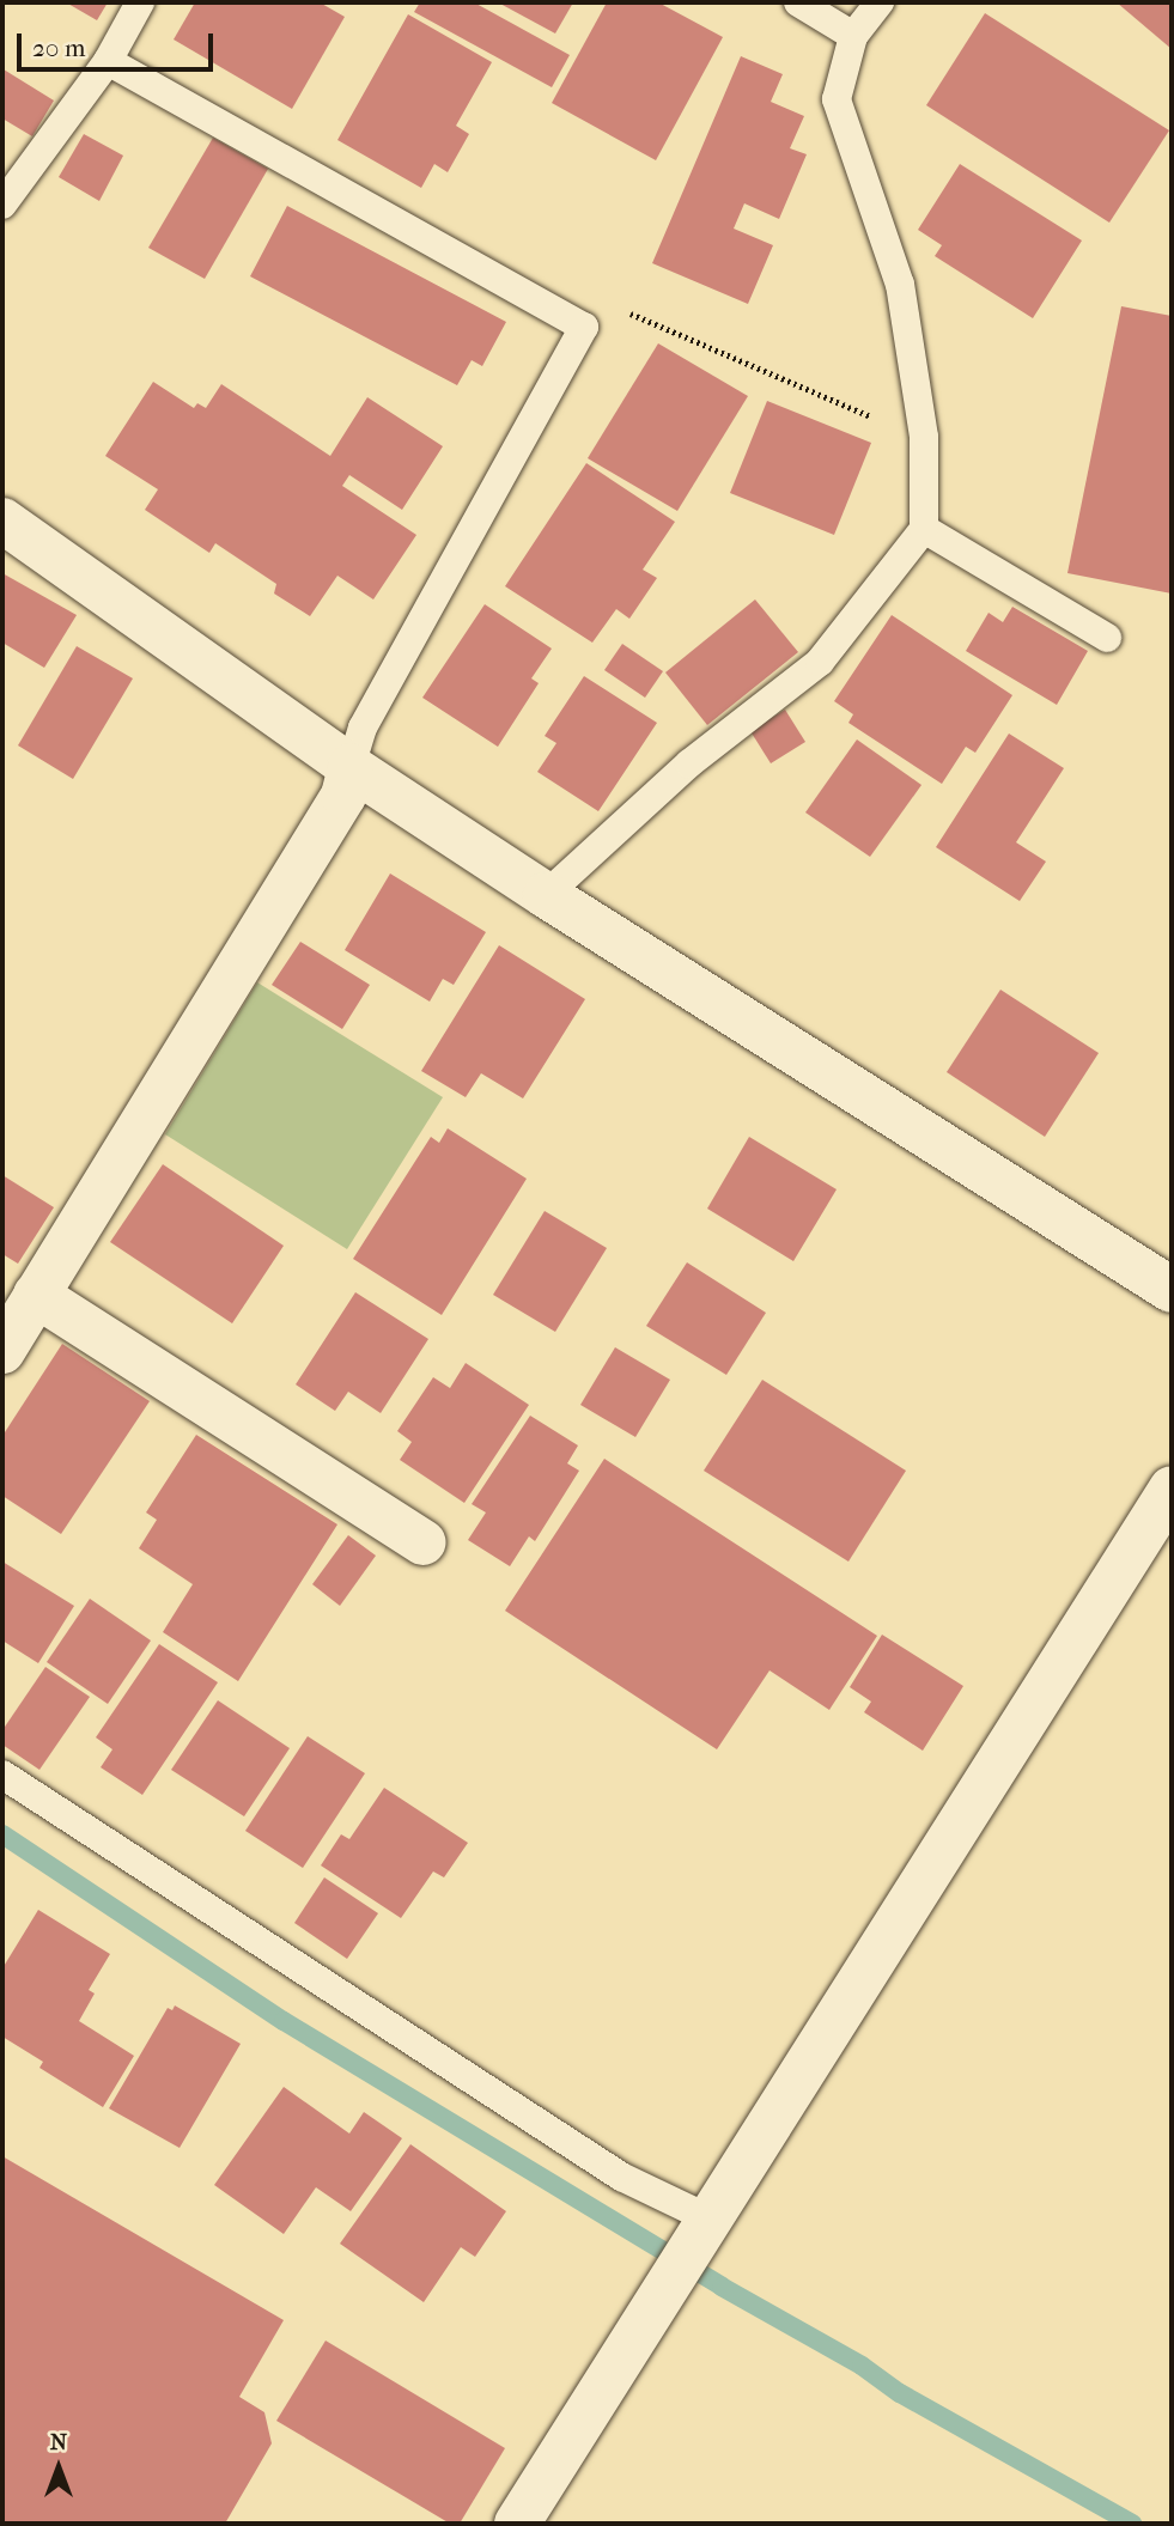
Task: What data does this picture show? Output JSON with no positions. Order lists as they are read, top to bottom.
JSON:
{
  "scale_bar": "20 m",
  "north": "top"
}
